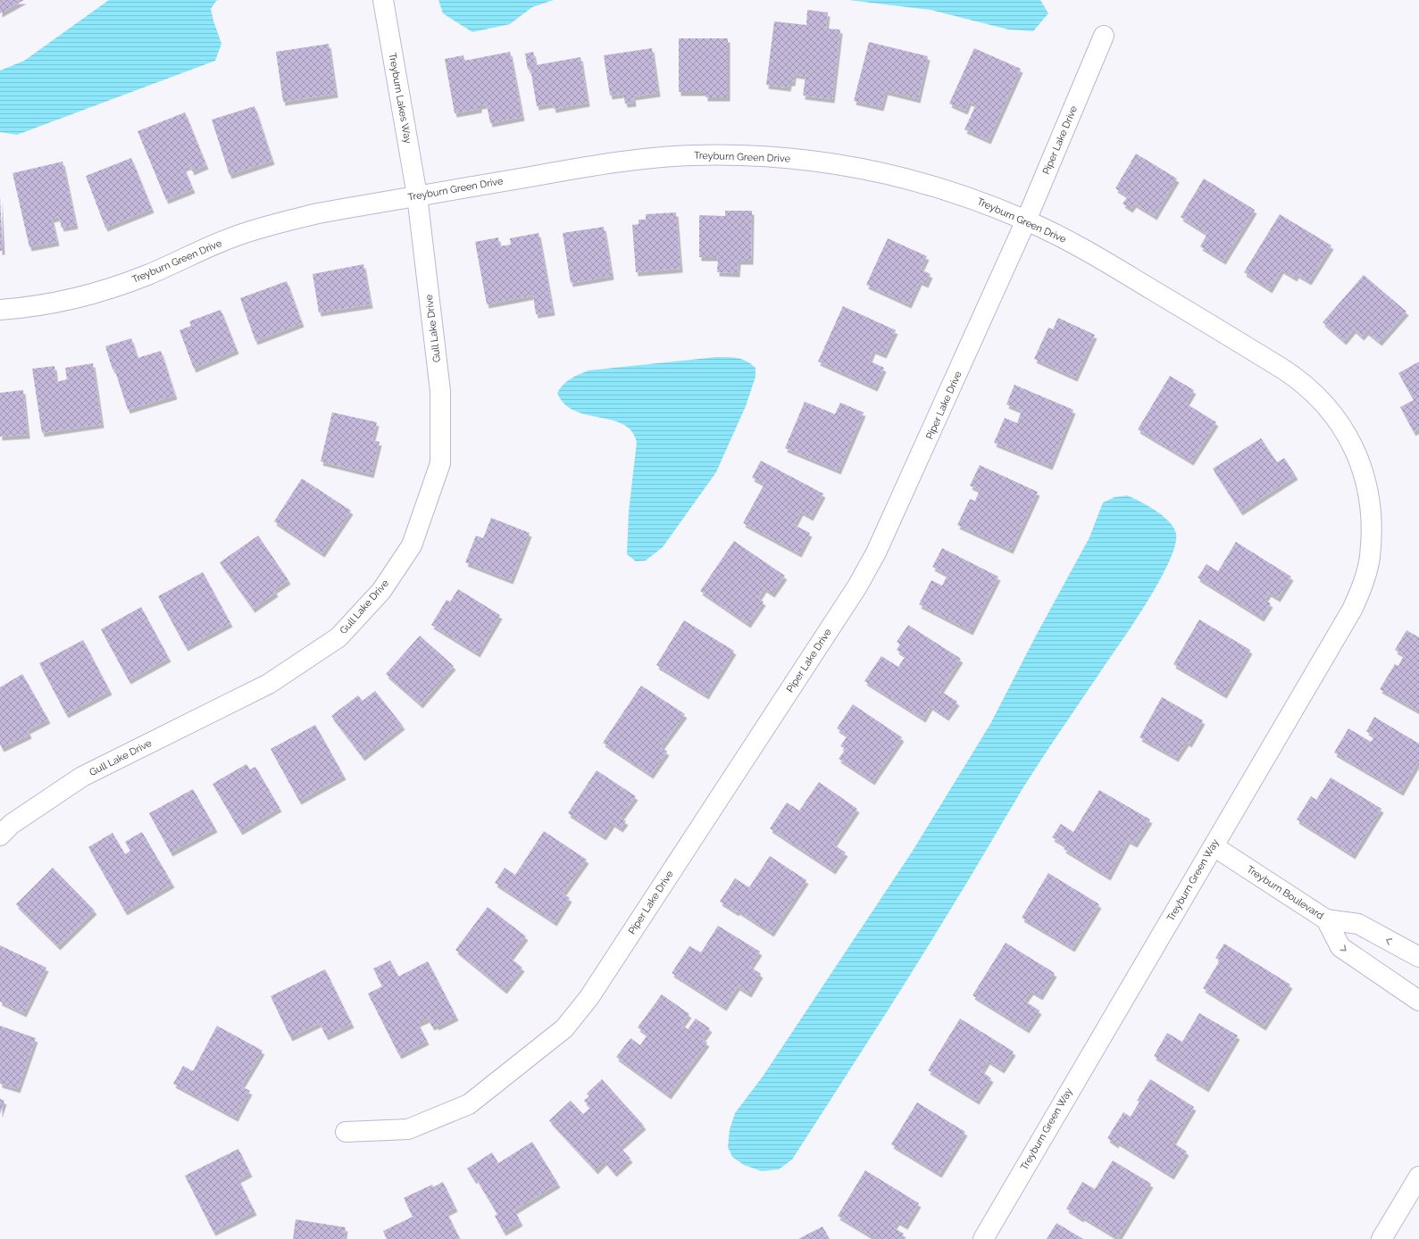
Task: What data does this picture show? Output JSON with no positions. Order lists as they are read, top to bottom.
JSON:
{
  "streets": {
    "street": [
      "Treyburn Lakes Way",
      "Piper Lake Drive",
      "Treyburn Green Drive",
      "Gull Lake Drive",
      "Treyburn Green Way",
      "Treyburn Boulevard"
    ]
  },
  "crossings": [
    ["Treyburn Lakes Way", "Treyburn Green Drive"],
    ["Treyburn Lakes Way", "Gull Lake Drive"],
    ["Piper Lake Drive", "Treyburn Green Drive"],
    ["Treyburn Green Drive", "Gull Lake Drive"],
    ["Treyburn Green Drive", "Treyburn Green Way"],
    ["Treyburn Green Way", "Treyburn Boulevard"]
  ]
}
